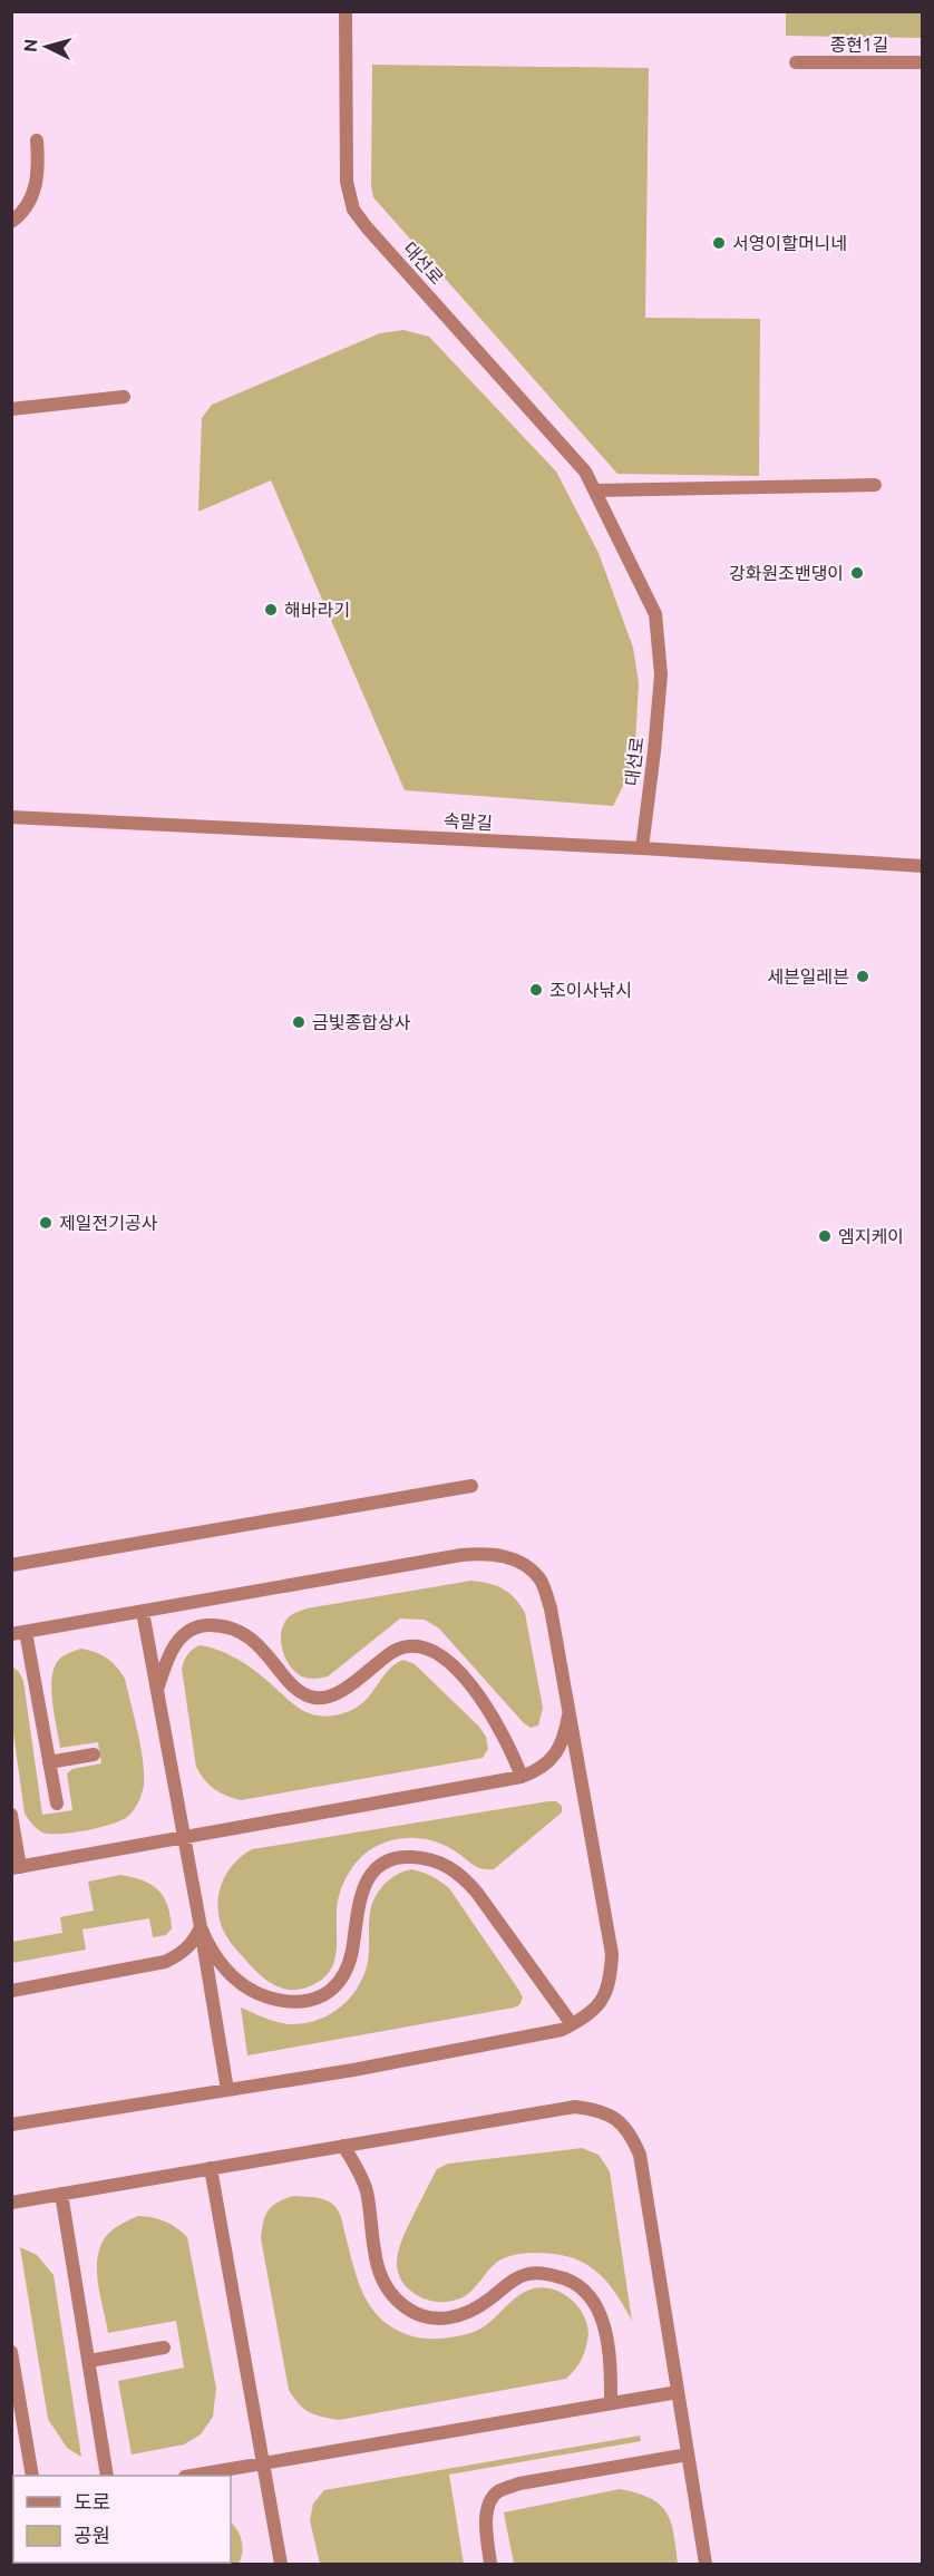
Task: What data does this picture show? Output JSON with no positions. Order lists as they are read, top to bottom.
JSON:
{
  "streets": {
    "street": ["종현1길", "대선로", "속말길"]
  },
  "crossings": [
    ["대선로", "속말길"]
  ],
  "places": [
    "서영이할머니네",
    "강화원조밴댕이",
    "해바라기",
    "세븐일레븐",
    "조이사낚시",
    "금빛종합상사",
    "제일전기공사",
    "엠지케이"
  ],
  "legend": ["도로", "공원"],
  "north": "left"
}
